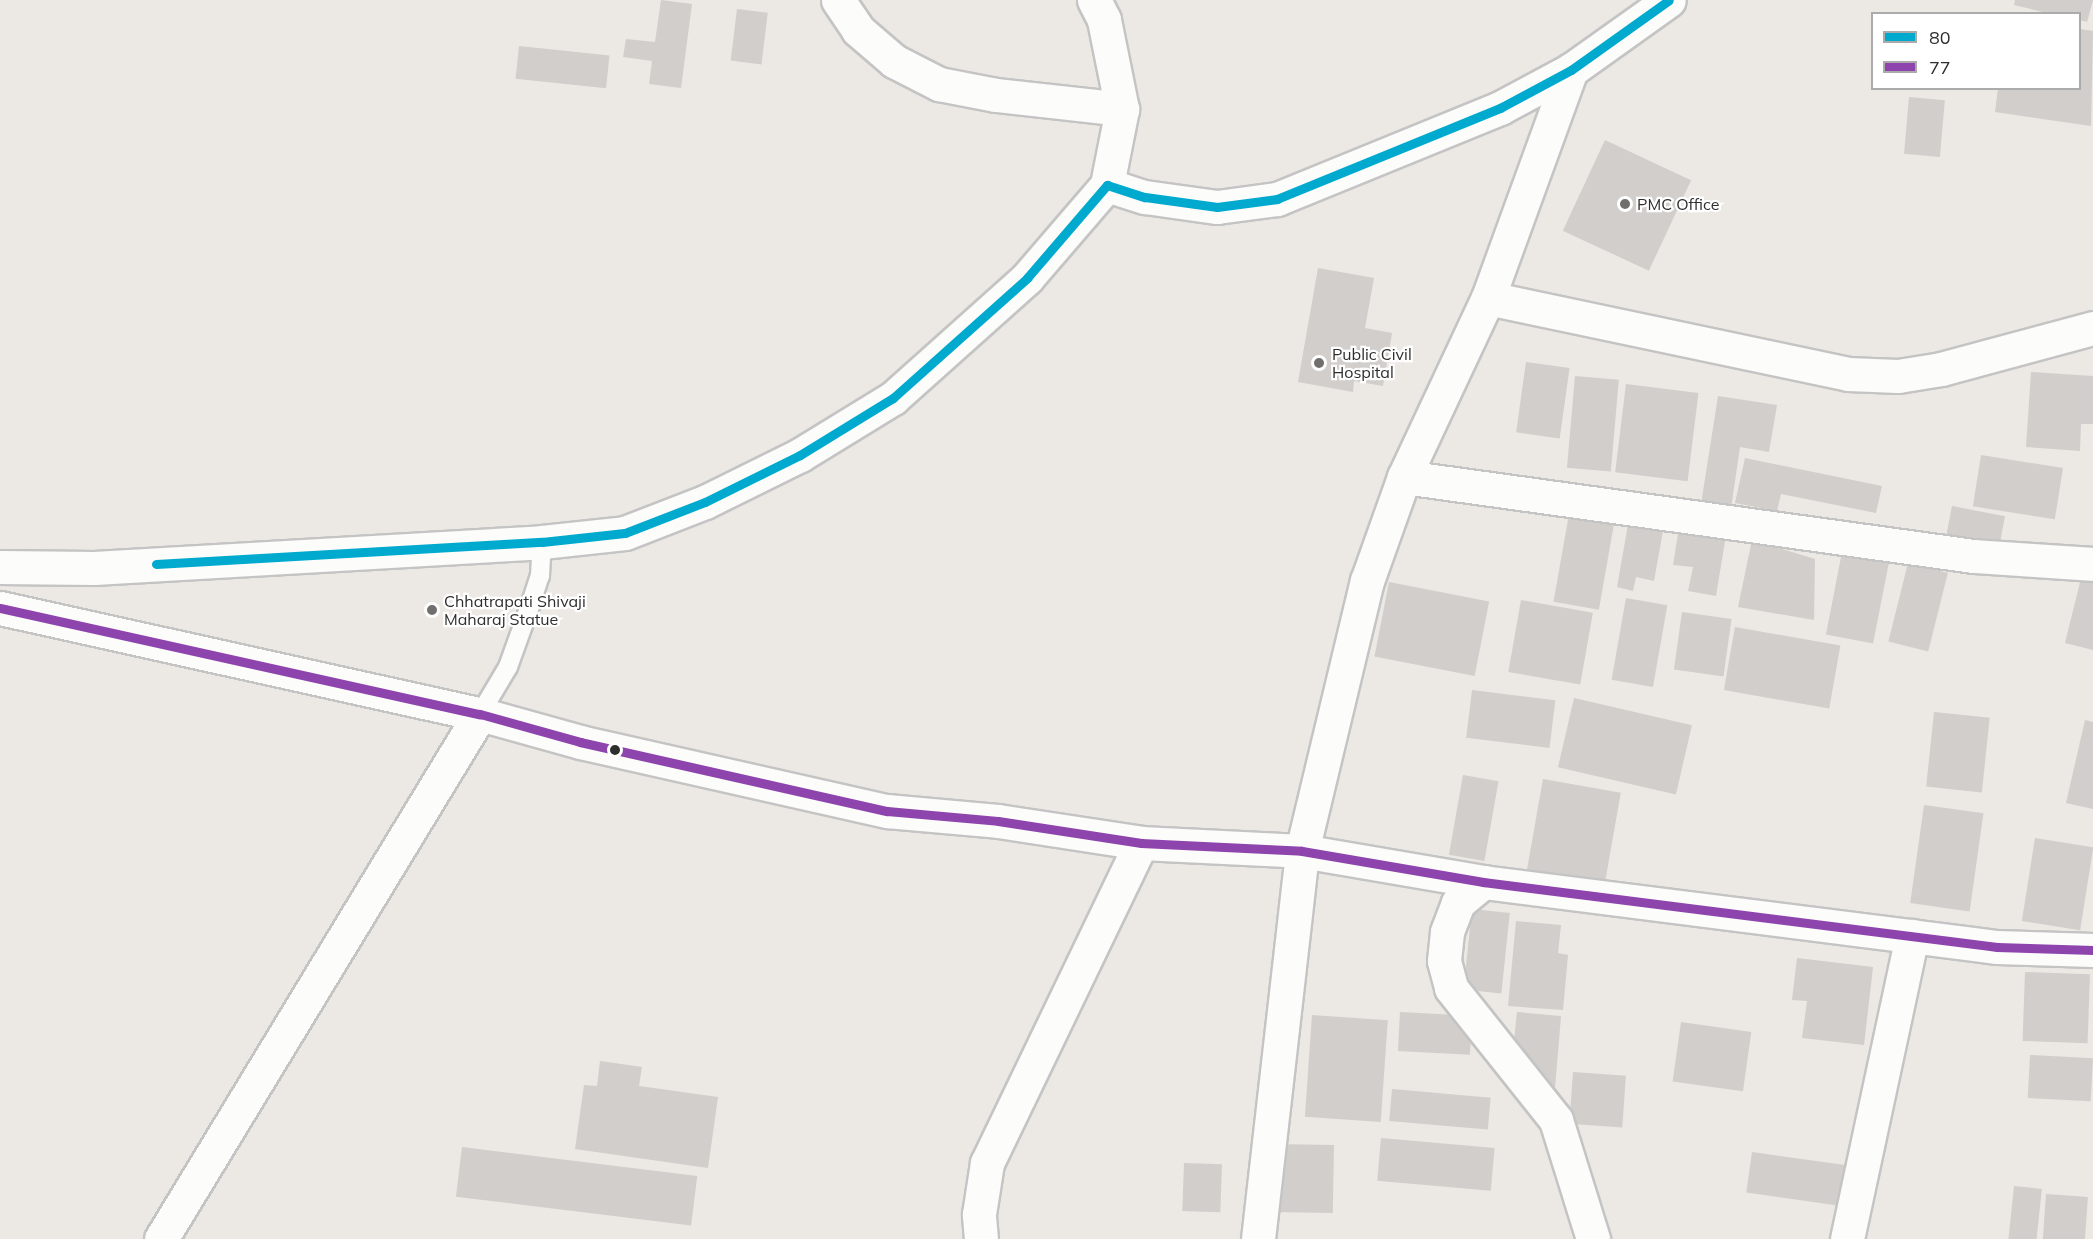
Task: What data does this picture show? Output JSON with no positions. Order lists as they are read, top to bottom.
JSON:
{
  "places": ["PMC Office", "Public Civil Hospital", "Chhatrapati Shivaji Maharaj Statue"],
  "lines": ["transit line 80", "transit line 77"],
  "legend": ["80", "77"]
}
